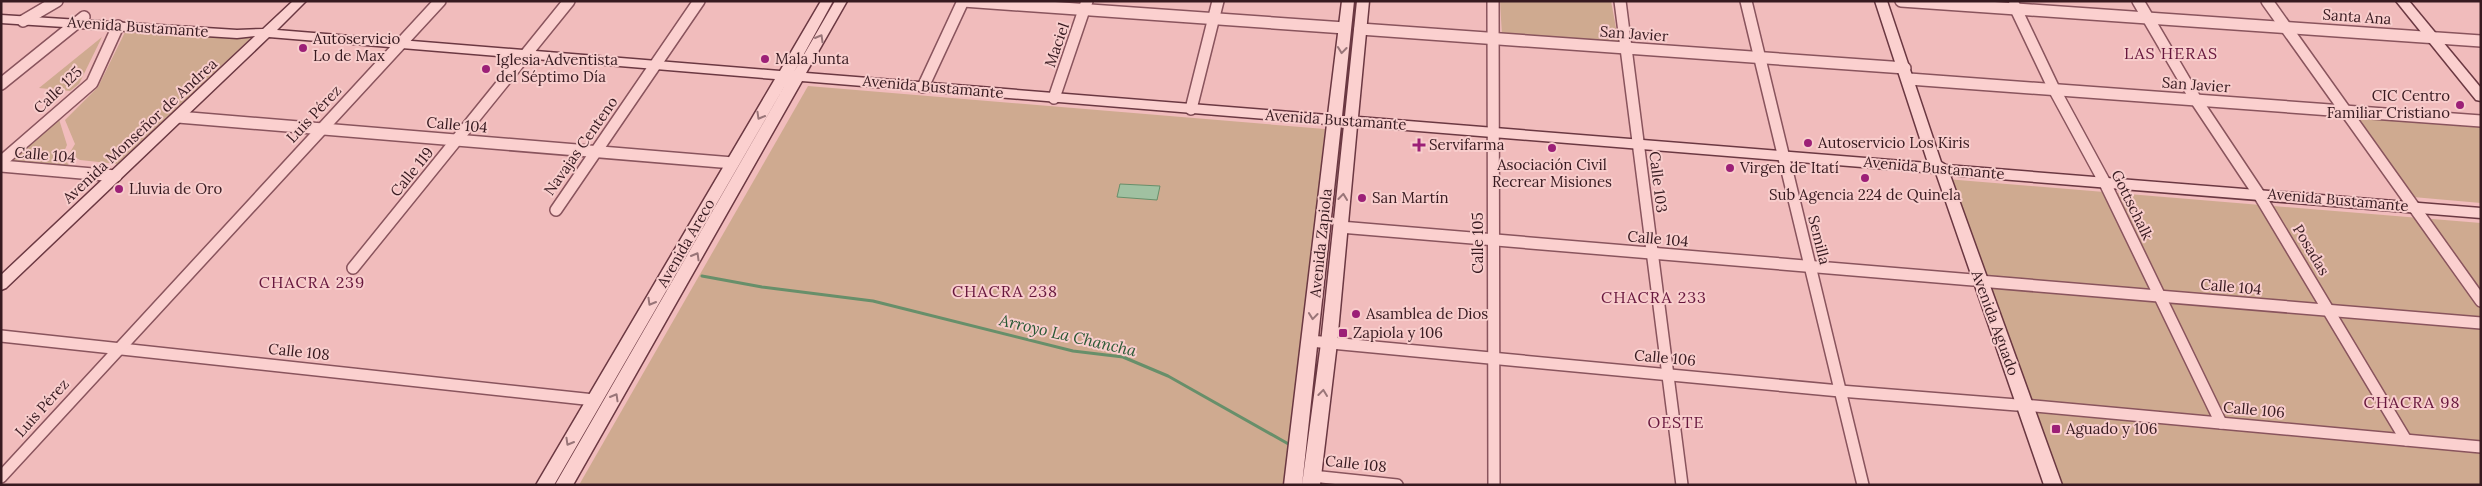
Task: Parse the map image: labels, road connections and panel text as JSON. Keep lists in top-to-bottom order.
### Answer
{
  "streets": {
    "main road": [
      "Avenida Bustamante",
      "Avenida Monseñor de Andrea",
      "Avenida Areco",
      "Avenida Zapiola",
      "Avenida Aguado"
    ],
    "street": [
      "Santa Ana",
      "San Javier",
      "Maciel",
      "Calle 125",
      "Luis Pérez",
      "Calle 104",
      "Navajas Centeno",
      "Calle 119",
      "Calle 103",
      "Gottschalk",
      "Semilla",
      "Calle 105",
      "Posadas",
      "Calle 108",
      "Calle 106"
    ]
  },
  "crossings": [
    ["Santa Ana", "Gottschalk"],
    ["Santa Ana", "Posadas"],
    ["Avenida Bustamante", "Maciel"],
    ["Avenida Bustamante", "Calle 125"],
    ["Avenida Bustamante", "Luis Pérez"],
    ["Avenida Bustamante", "Avenida Monseñor de Andrea"],
    ["Avenida Bustamante", "Navajas Centeno"],
    ["Avenida Bustamante", "Calle 119"],
    ["Avenida Bustamante", "Calle 103"],
    ["Avenida Bustamante", "Gottschalk"],
    ["Avenida Bustamante", "Semilla"],
    ["Avenida Bustamante", "Avenida Areco"],
    ["Avenida Bustamante", "Avenida Zapiola"],
    ["Avenida Bustamante", "Calle 105"],
    ["Avenida Bustamante", "Posadas"],
    ["Avenida Bustamante", "Avenida Aguado"],
    ["San Javier", "Maciel"],
    ["San Javier", "Calle 103"],
    ["San Javier", "Gottschalk"],
    ["San Javier", "Semilla"],
    ["San Javier", "Avenida Zapiola"],
    ["San Javier", "Calle 105"],
    ["San Javier", "Posadas"],
    ["San Javier", "Avenida Aguado"],
    ["Luis Pérez", "Calle 104"],
    ["Luis Pérez", "Calle 108"],
    ["Calle 104", "Avenida Monseñor de Andrea"],
    ["Calle 104", "Navajas Centeno"],
    ["Calle 104", "Calle 119"],
    ["Calle 104", "Calle 103"],
    ["Calle 104", "Gottschalk"],
    ["Calle 104", "Semilla"],
    ["Calle 104", "Avenida Areco"],
    ["Calle 104", "Avenida Zapiola"],
    ["Calle 104", "Calle 105"],
    ["Calle 104", "Posadas"],
    ["Calle 104", "Avenida Aguado"],
    ["Calle 103", "Calle 106"],
    ["Gottschalk", "Calle 106"],
    ["Semilla", "Calle 106"],
    ["Avenida Areco", "Calle 108"],
    ["Avenida Zapiola", "Calle 108"],
    ["Avenida Zapiola", "Calle 106"],
    ["Calle 105", "Calle 106"],
    ["Posadas", "Calle 106"],
    ["Avenida Aguado", "Calle 106"]
  ],
  "districts": [
    "LAS HERAS",
    "CHACRA 239",
    "CHACRA 238",
    "CHACRA 233",
    "CHACRA 98",
    "OESTE"
  ],
  "water": ["Arroyo La Chancha"],
  "places": {
    "other": [
      "Autoservicio Lo de Max",
      "Mala Junta",
      "Iglesia Adventista del Séptimo Día",
      "CIC Centro Familiar Cristiano",
      "Autoservicio Los Kiris",
      "Asociación Civil Recrear Misiones",
      "Virgen de Itatí",
      "Sub Agencia 224 de Quinela",
      "Lluvia de Oro",
      "San Martín",
      "Asamblea de Dios"
    ],
    "health": ["Servifarma"],
    "transit": ["Zapiola y 106", "Aguado y 106"]
  }
}
